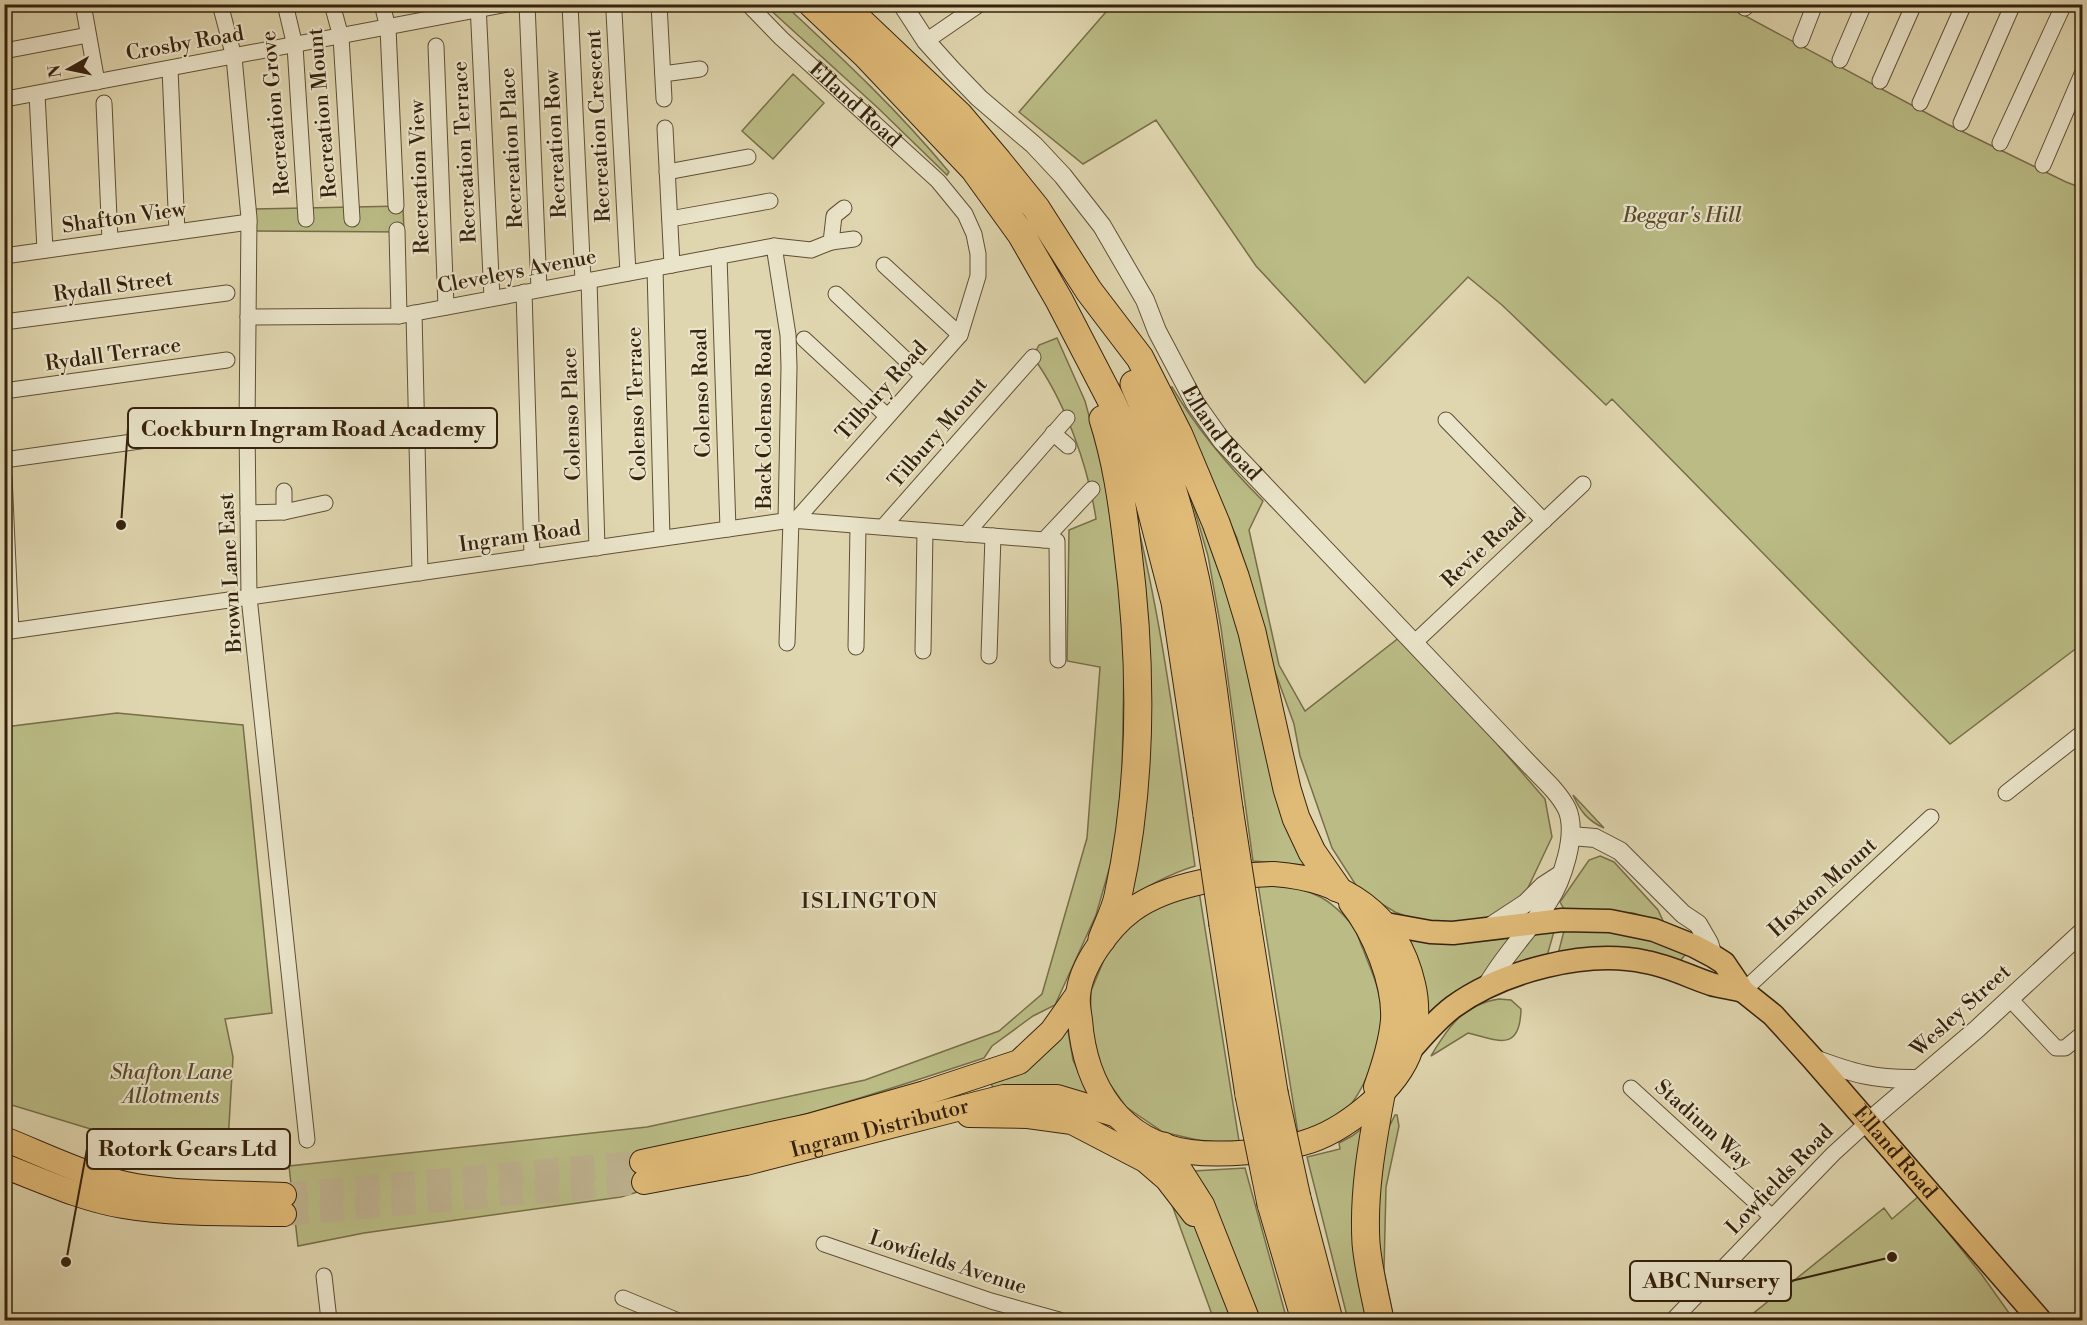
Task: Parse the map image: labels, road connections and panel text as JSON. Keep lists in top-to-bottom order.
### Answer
{
  "streets": {
    "highway": ["Ingram Distributor"],
    "main road": ["Elland Road"],
    "street": [
      "Crosby Road",
      "Recreation Grove",
      "Recreation Mount",
      "Recreation Crescent",
      "Recreation Row",
      "Recreation Place",
      "Recreation Terrace",
      "Recreation View",
      "Shafton View",
      "Cleveleys Avenue",
      "Rydall Street",
      "Rydall Terrace",
      "Tilbury Road",
      "Colenso Road",
      "Colenso Terrace",
      "Colenso Place",
      "Back Colenso Road",
      "Tilbury Mount",
      "Ingram Road",
      "Revie Road",
      "Brown Lane East",
      "Hoxton Mount",
      "Wesley Street",
      "Stadium Way",
      "Lowfields Road",
      "Lowfields Avenue"
    ]
  },
  "crossings": [
    ["Crosby Road", "Recreation Grove"],
    ["Crosby Road", "Recreation Mount"],
    ["Crosby Road", "Recreation Terrace"],
    ["Crosby Road", "Brown Lane East"],
    ["Elland Road", "Tilbury Road"],
    ["Elland Road", "Revie Road"],
    ["Elland Road", "Hoxton Mount"],
    ["Elland Road", "Wesley Street"],
    ["Elland Road", "Lowfields Road"],
    ["Recreation Crescent", "Cleveleys Avenue"],
    ["Recreation Row", "Cleveleys Avenue"],
    ["Recreation Row", "Colenso Place"],
    ["Recreation Place", "Cleveleys Avenue"],
    ["Recreation Place", "Ingram Road"],
    ["Recreation Terrace", "Cleveleys Avenue"],
    ["Recreation View", "Cleveleys Avenue"],
    ["Shafton View", "Brown Lane East"],
    ["Cleveleys Avenue", "Colenso Road"],
    ["Cleveleys Avenue", "Colenso Terrace"],
    ["Cleveleys Avenue", "Colenso Place"],
    ["Cleveleys Avenue", "Back Colenso Road"],
    ["Cleveleys Avenue", "Brown Lane East"],
    ["Tilbury Road", "Back Colenso Road"],
    ["Tilbury Road", "Ingram Road"],
    ["Colenso Road", "Ingram Road"],
    ["Colenso Terrace", "Ingram Road"],
    ["Colenso Place", "Ingram Road"],
    ["Back Colenso Road", "Ingram Road"],
    ["Tilbury Mount", "Ingram Road"],
    ["Ingram Road", "Brown Lane East"],
    ["Wesley Street", "Lowfields Road"],
    ["Stadium Way", "Lowfields Road"]
  ],
  "districts": ["ISLINGTON"],
  "parks": ["Beggar's Hill", "Shafton Lane Allotments"],
  "places": ["Cockburn Ingram Road Academy", "ABC Nursery", "Rotork Gears Ltd"],
  "north": "left"
}
